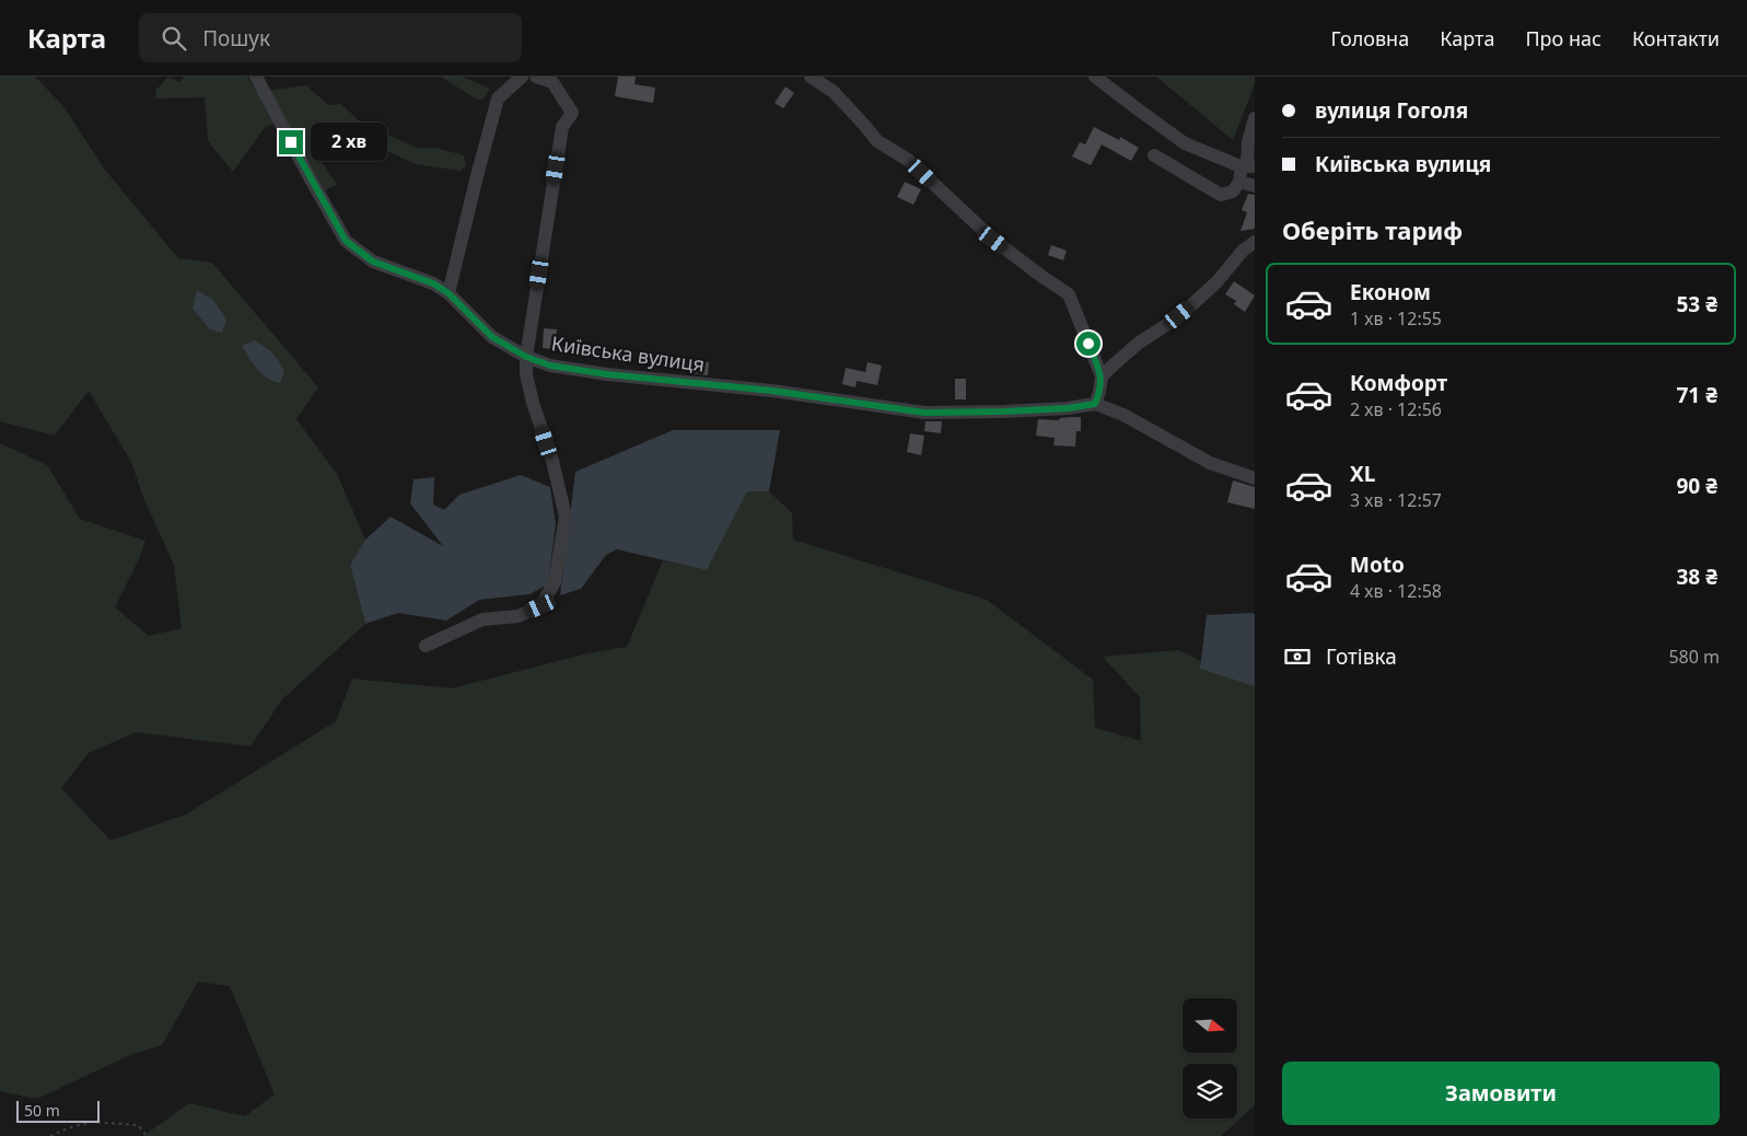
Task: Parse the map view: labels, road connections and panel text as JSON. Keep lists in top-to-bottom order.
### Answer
{
  "streets": {
    "street": ["Київська вулиця"]
  },
  "scale_bar": "50 m",
  "north": "right",
  "page": {
    "header": "Карта",
    "search": "Пошук",
    "nav": [
      "Головна",
      "Карта",
      "Про нас",
      "Контакти"
    ],
    "banner": ["вулиця Гоголя", "Київська вулиця"],
    "bubble": "2 хв",
    "heading": "Оберіть тариф",
    "list": [
      {
        "name": "Економ",
        "note": "1 хв · 12:55",
        "value": "53 ₴"
      },
      {
        "name": "Комфорт",
        "note": "2 хв · 12:56",
        "value": "71 ₴"
      },
      {
        "name": "XL",
        "note": "3 хв · 12:57",
        "value": "90 ₴"
      },
      {
        "name": "Moto",
        "note": "4 хв · 12:58",
        "value": "38 ₴"
      }
    ],
    "pay": ["Готівка", "580 m"],
    "buttons": "Замовити",
    "scale": "50 m"
  }
}
